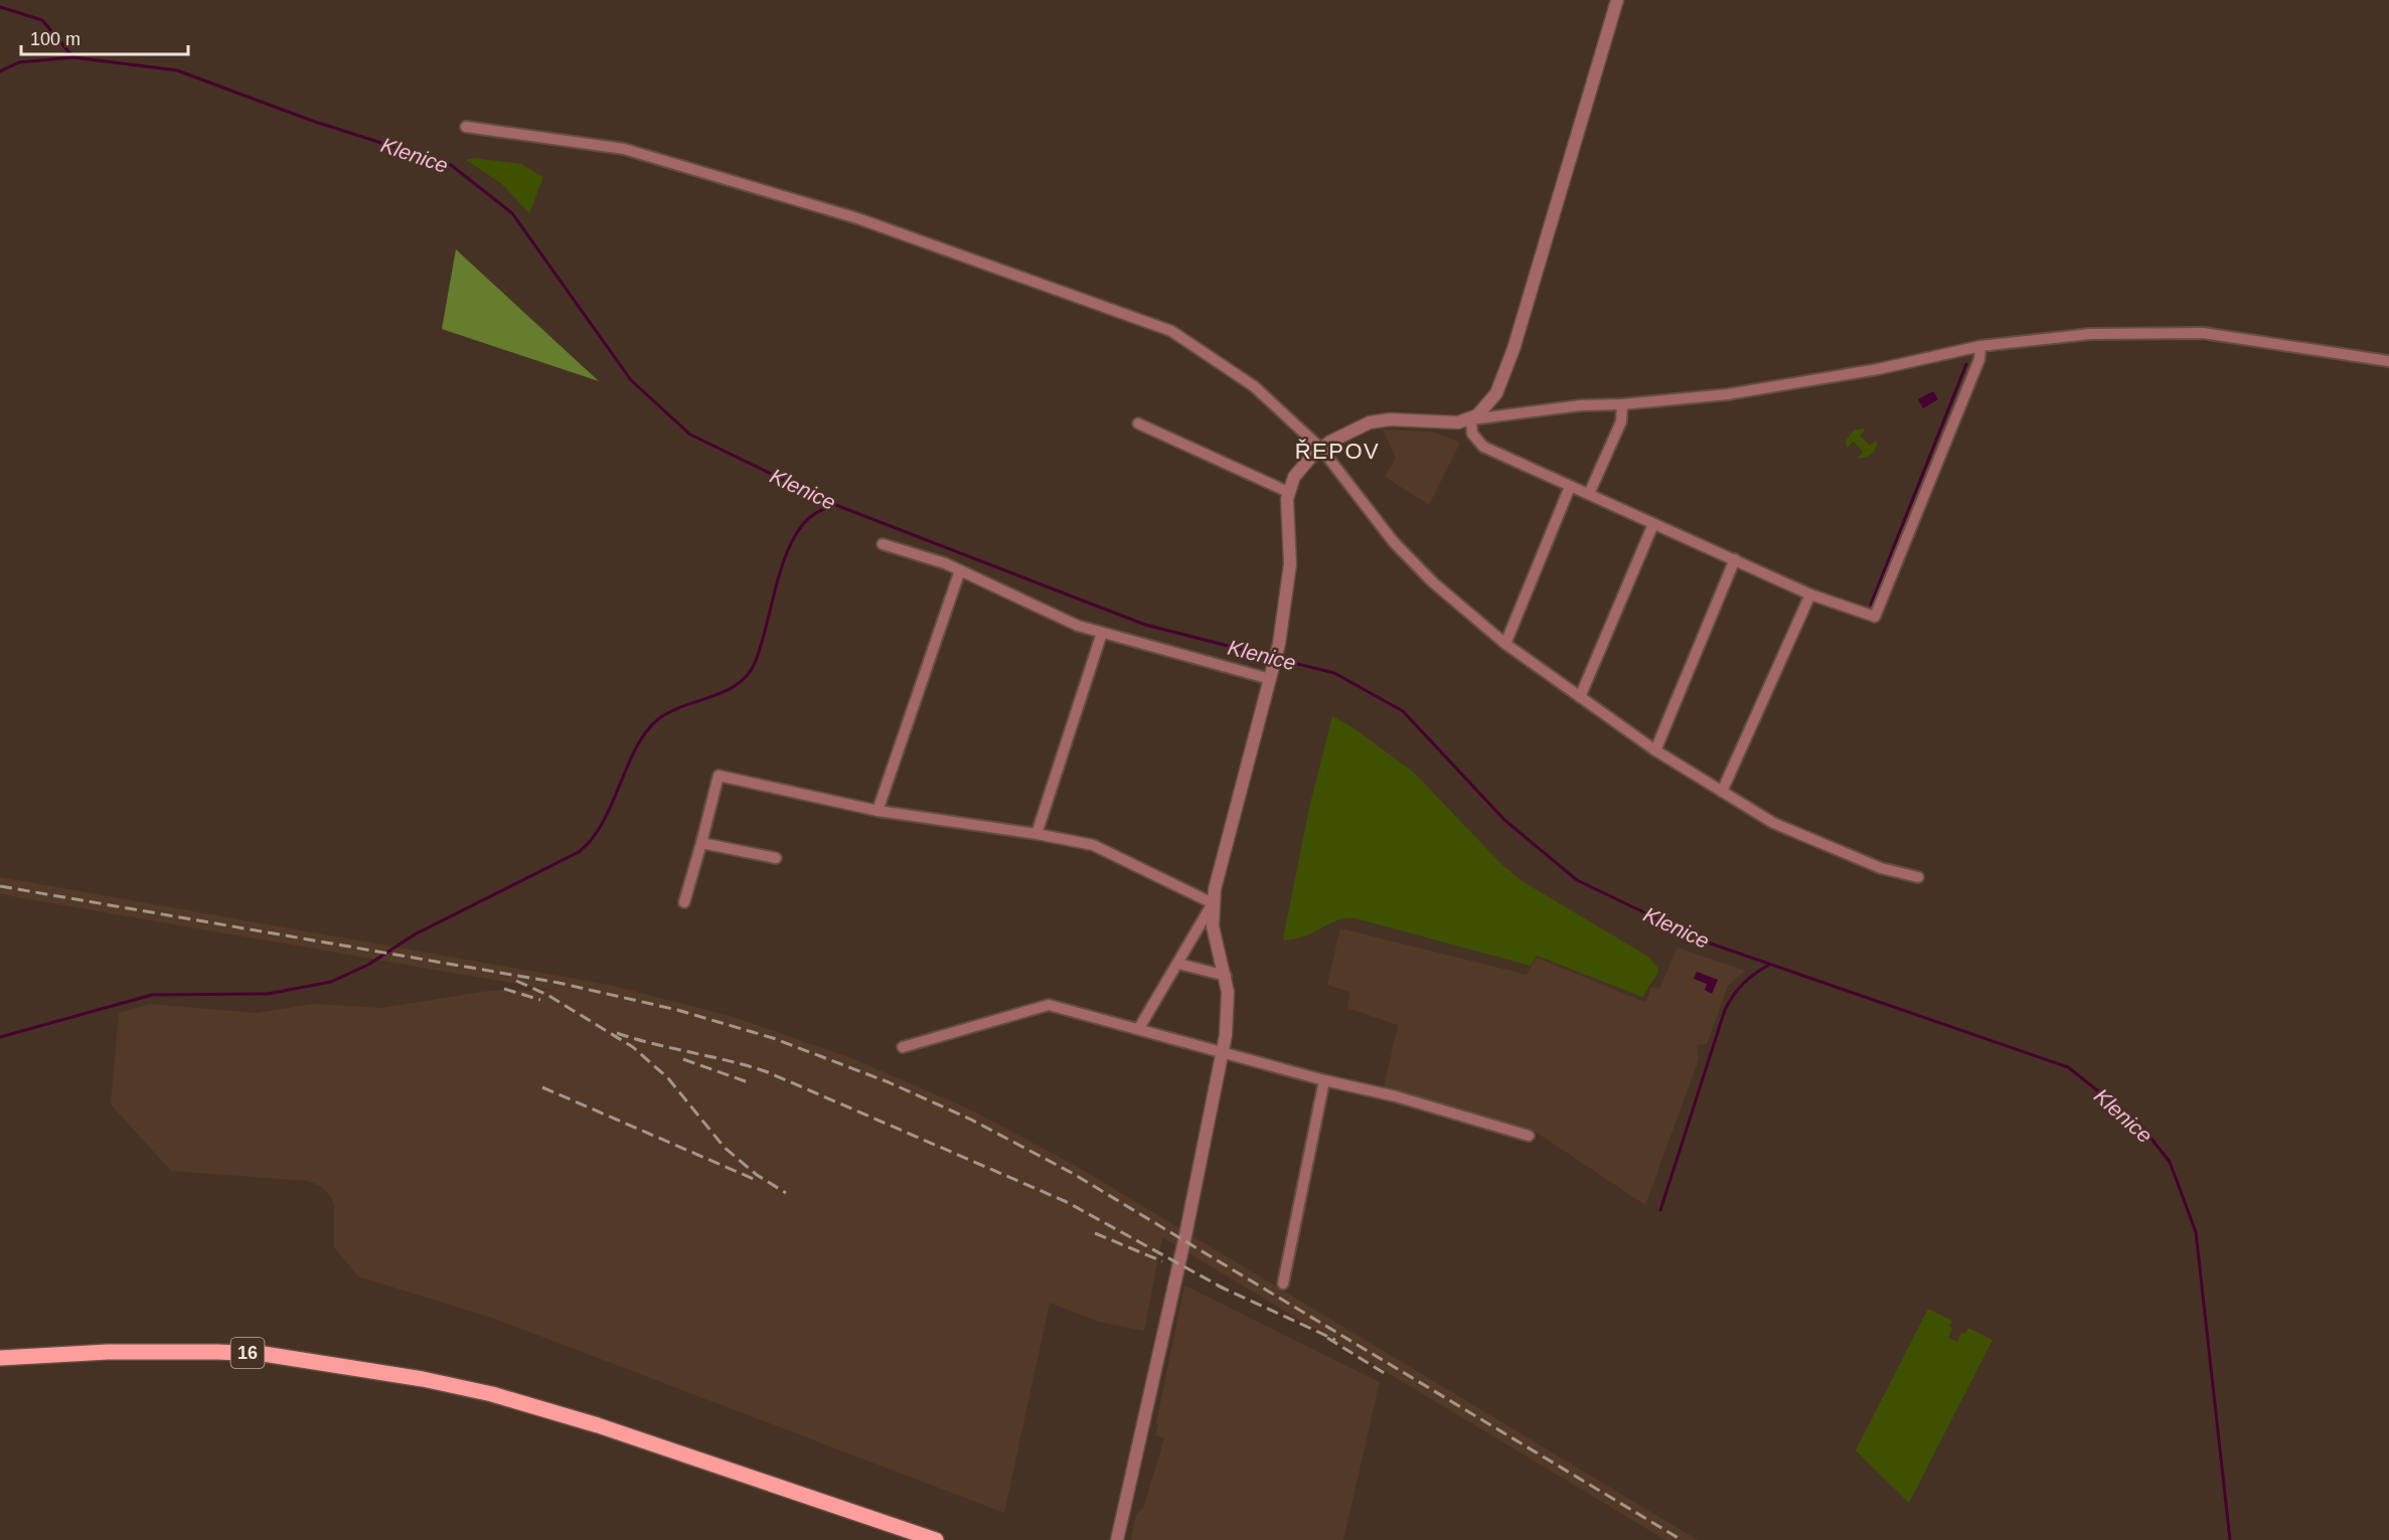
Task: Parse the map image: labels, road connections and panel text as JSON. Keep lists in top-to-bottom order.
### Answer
{
  "streets": {
    "main road": ["16"]
  },
  "districts": ["ŘEPOV"],
  "water": ["Klenice"],
  "scale_bar": "100 m"
}
